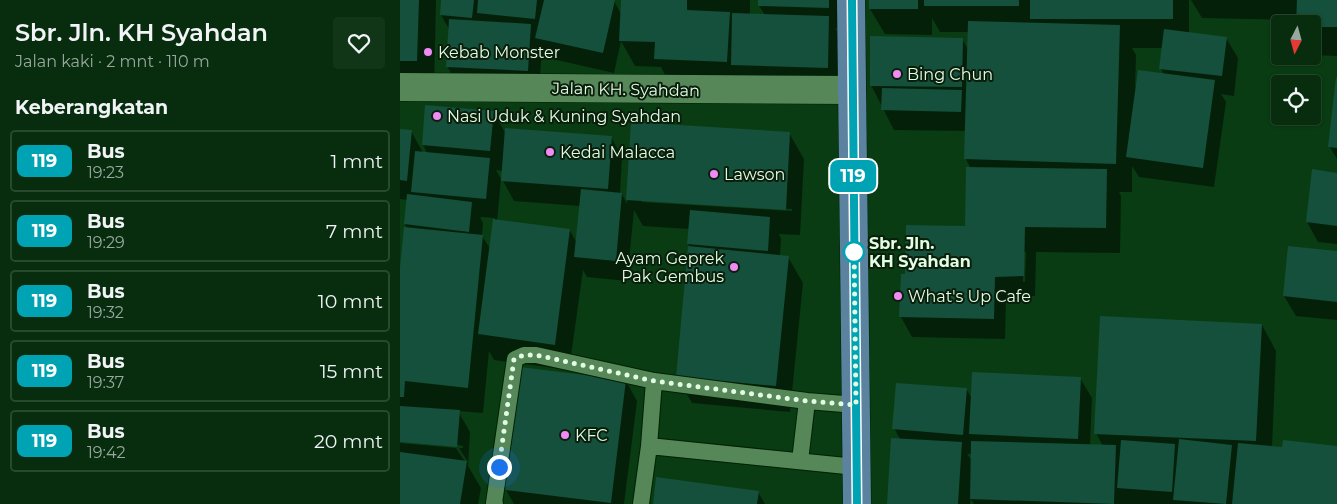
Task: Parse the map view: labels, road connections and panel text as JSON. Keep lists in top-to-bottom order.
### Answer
{
  "streets": {
    "street": ["Jalan KH. Syahdan"]
  },
  "places": [
    "Kebab Monster",
    "Bing Chun",
    "Nasi Uduk & Kuning Syahdan",
    "Kedai Malacca",
    "Lawson",
    "Sbr. Jln. KH Syahdan",
    "Ayam Geprek Pak Gembus",
    "What's Up Cafe",
    "KFC"
  ],
  "lines": ["bus line 119"],
  "north": "bottom",
  "page": {
    "heading": [
      ["Sbr. Jln. KH Syahdan", "Jalan kaki · 2 mnt · 110 m"],
      "Keberangkatan"
    ],
    "on_map": "119",
    "list": [
      {
        "mark": "119",
        "name": "Bus",
        "note": "19:23",
        "value": "1 mnt"
      },
      {
        "mark": "119",
        "name": "Bus",
        "note": "19:29",
        "value": "7 mnt"
      },
      {
        "mark": "119",
        "name": "Bus",
        "note": "19:32",
        "value": "10 mnt"
      },
      {
        "mark": "119",
        "name": "Bus",
        "note": "19:37",
        "value": "15 mnt"
      },
      {
        "mark": "119",
        "name": "Bus",
        "note": "19:42",
        "value": "20 mnt"
      }
    ]
  }
}
